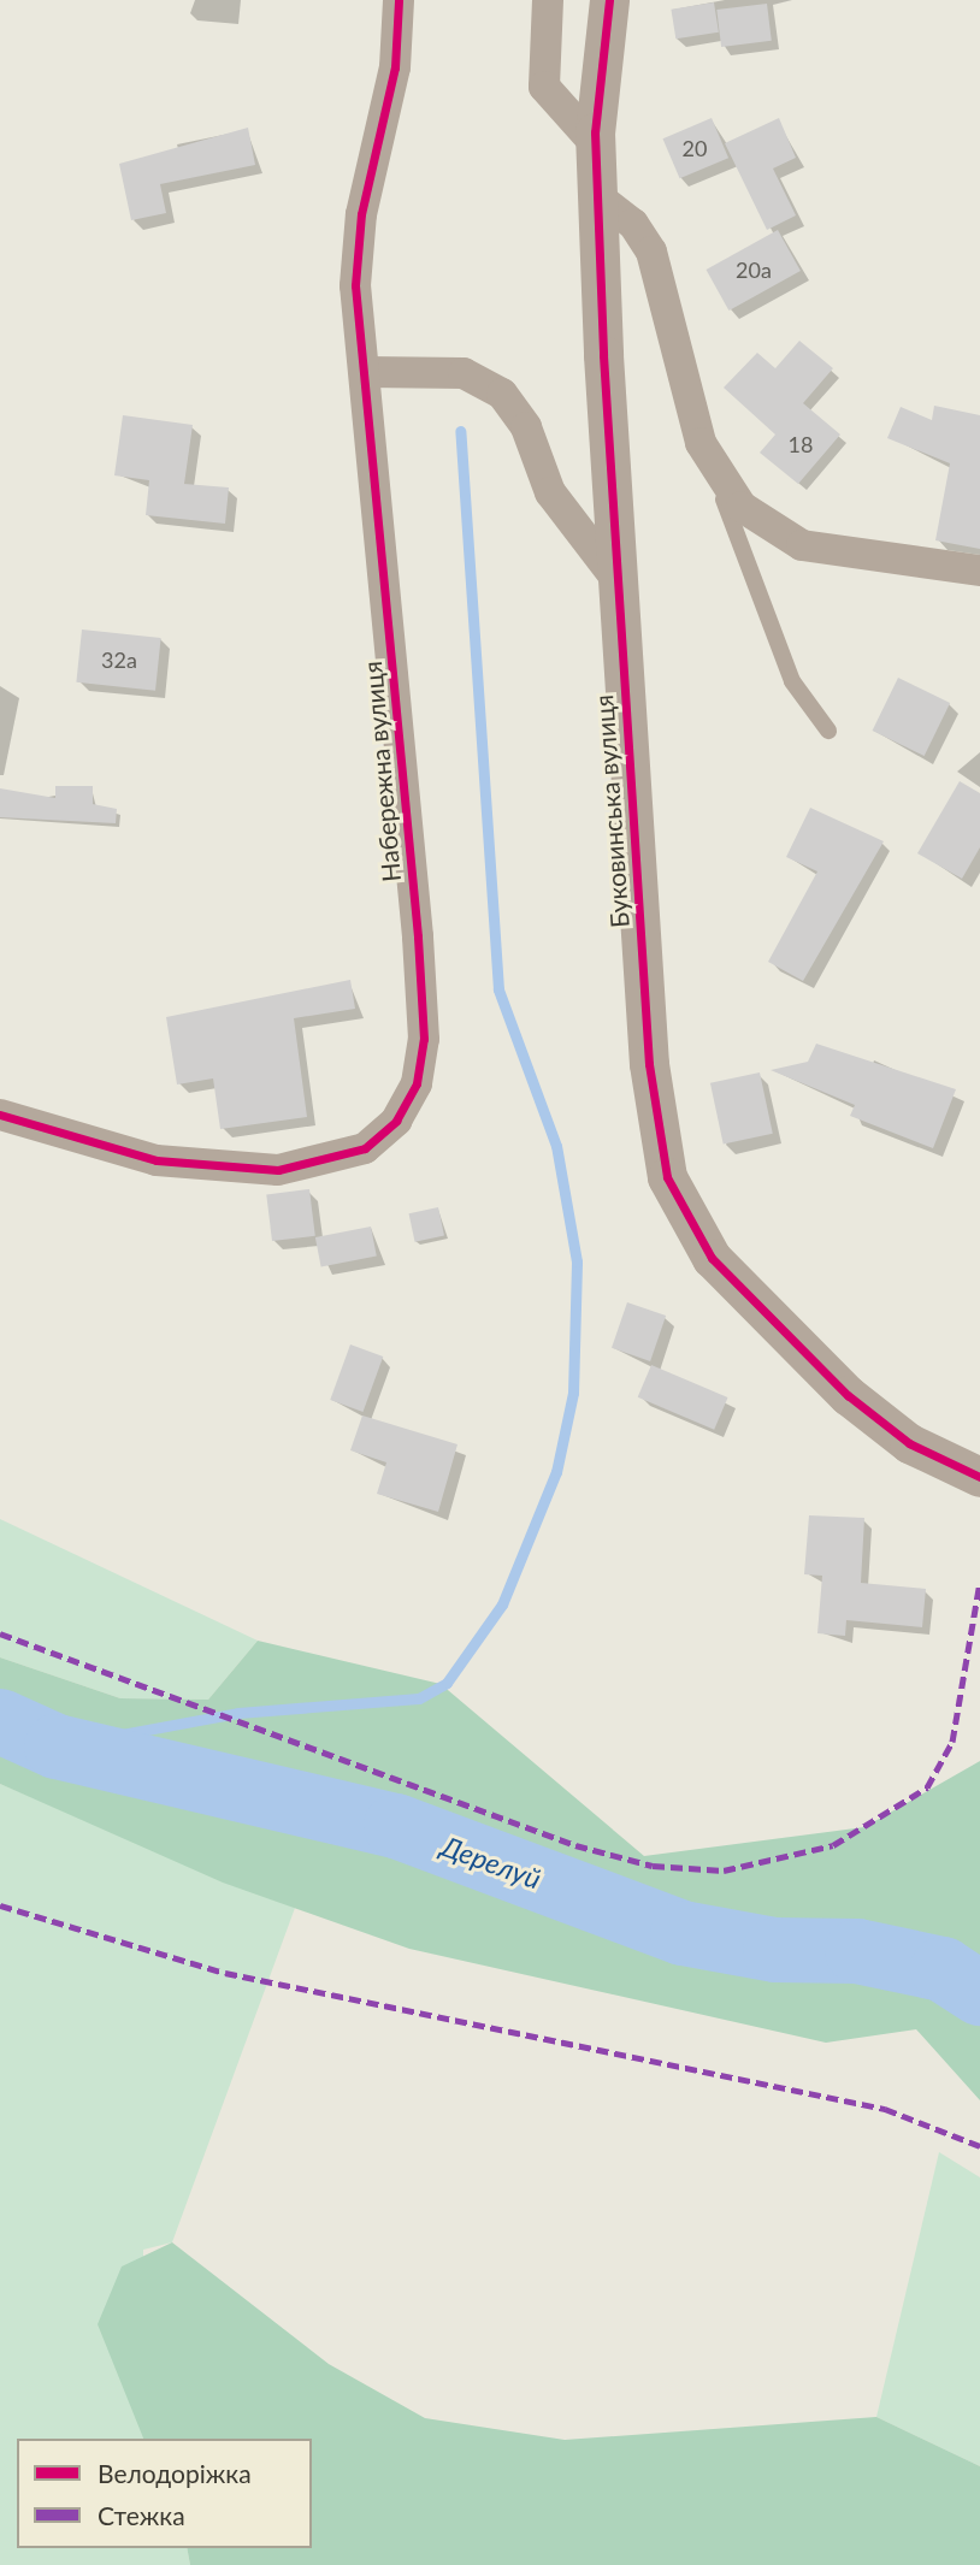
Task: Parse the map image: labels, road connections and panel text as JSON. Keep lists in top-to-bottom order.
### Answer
{
  "streets": {
    "street": ["Набережна вулиця", "Буковинська вулиця"]
  },
  "water": ["Дерелуй"],
  "house_numbers": [
    "20",
    "20а",
    "18",
    "32а"
  ],
  "legend": ["Велодоріжка", "Стежка"]
}
